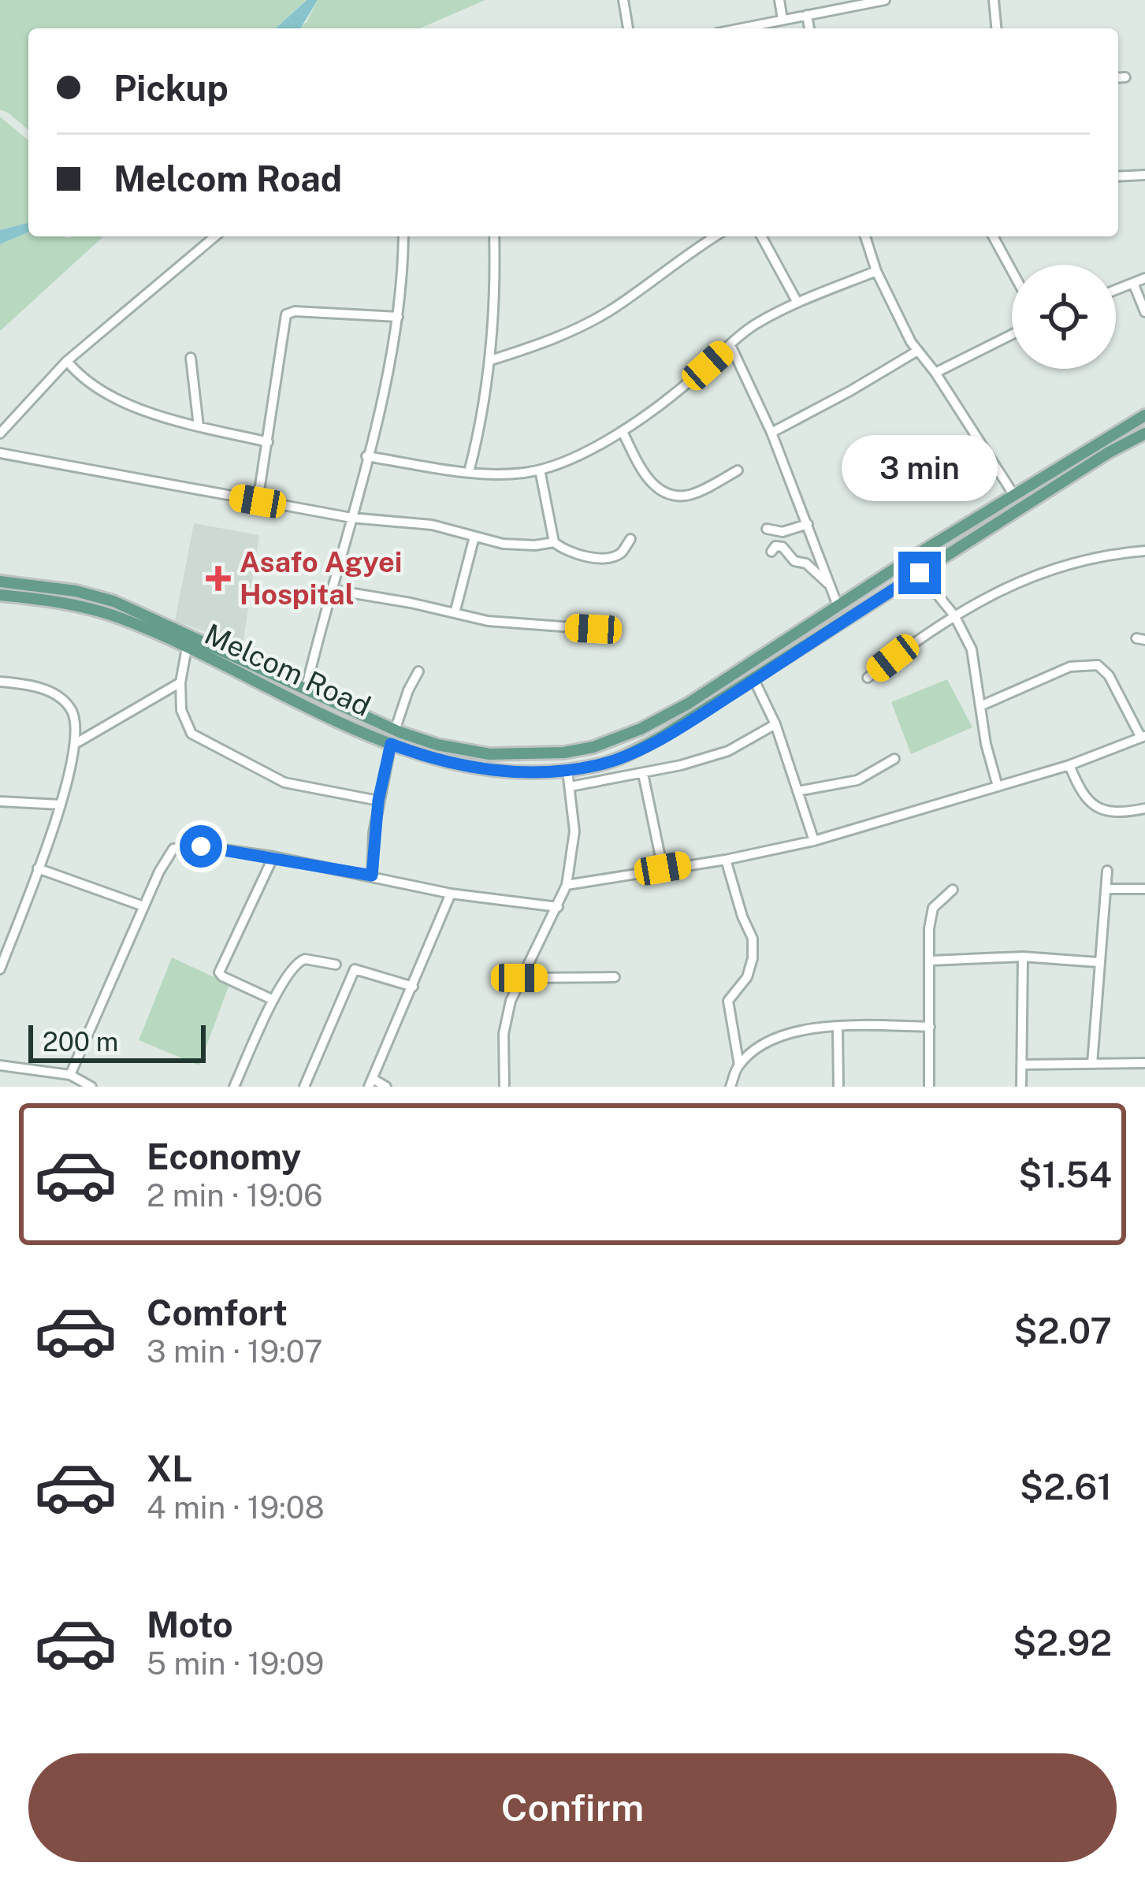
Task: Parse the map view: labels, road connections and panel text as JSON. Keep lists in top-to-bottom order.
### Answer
{
  "streets": {
    "main road": ["Melcom Road"]
  },
  "places": {
    "health": ["Asafo Agyei Hospital"]
  },
  "scale_bar": "200 m",
  "page": {
    "banner": ["Pickup", "Melcom Road"],
    "bubble": "3 min",
    "scale": "200 m",
    "list": [
      {
        "name": "Economy",
        "note": "2 min · 19:06",
        "value": "$1.54"
      },
      {
        "name": "Comfort",
        "note": "3 min · 19:07",
        "value": "$2.07"
      },
      {
        "name": "XL",
        "note": "4 min · 19:08",
        "value": "$2.61"
      },
      {
        "name": "Moto",
        "note": "5 min · 19:09",
        "value": "$2.92"
      }
    ],
    "buttons": "Confirm"
  }
}
